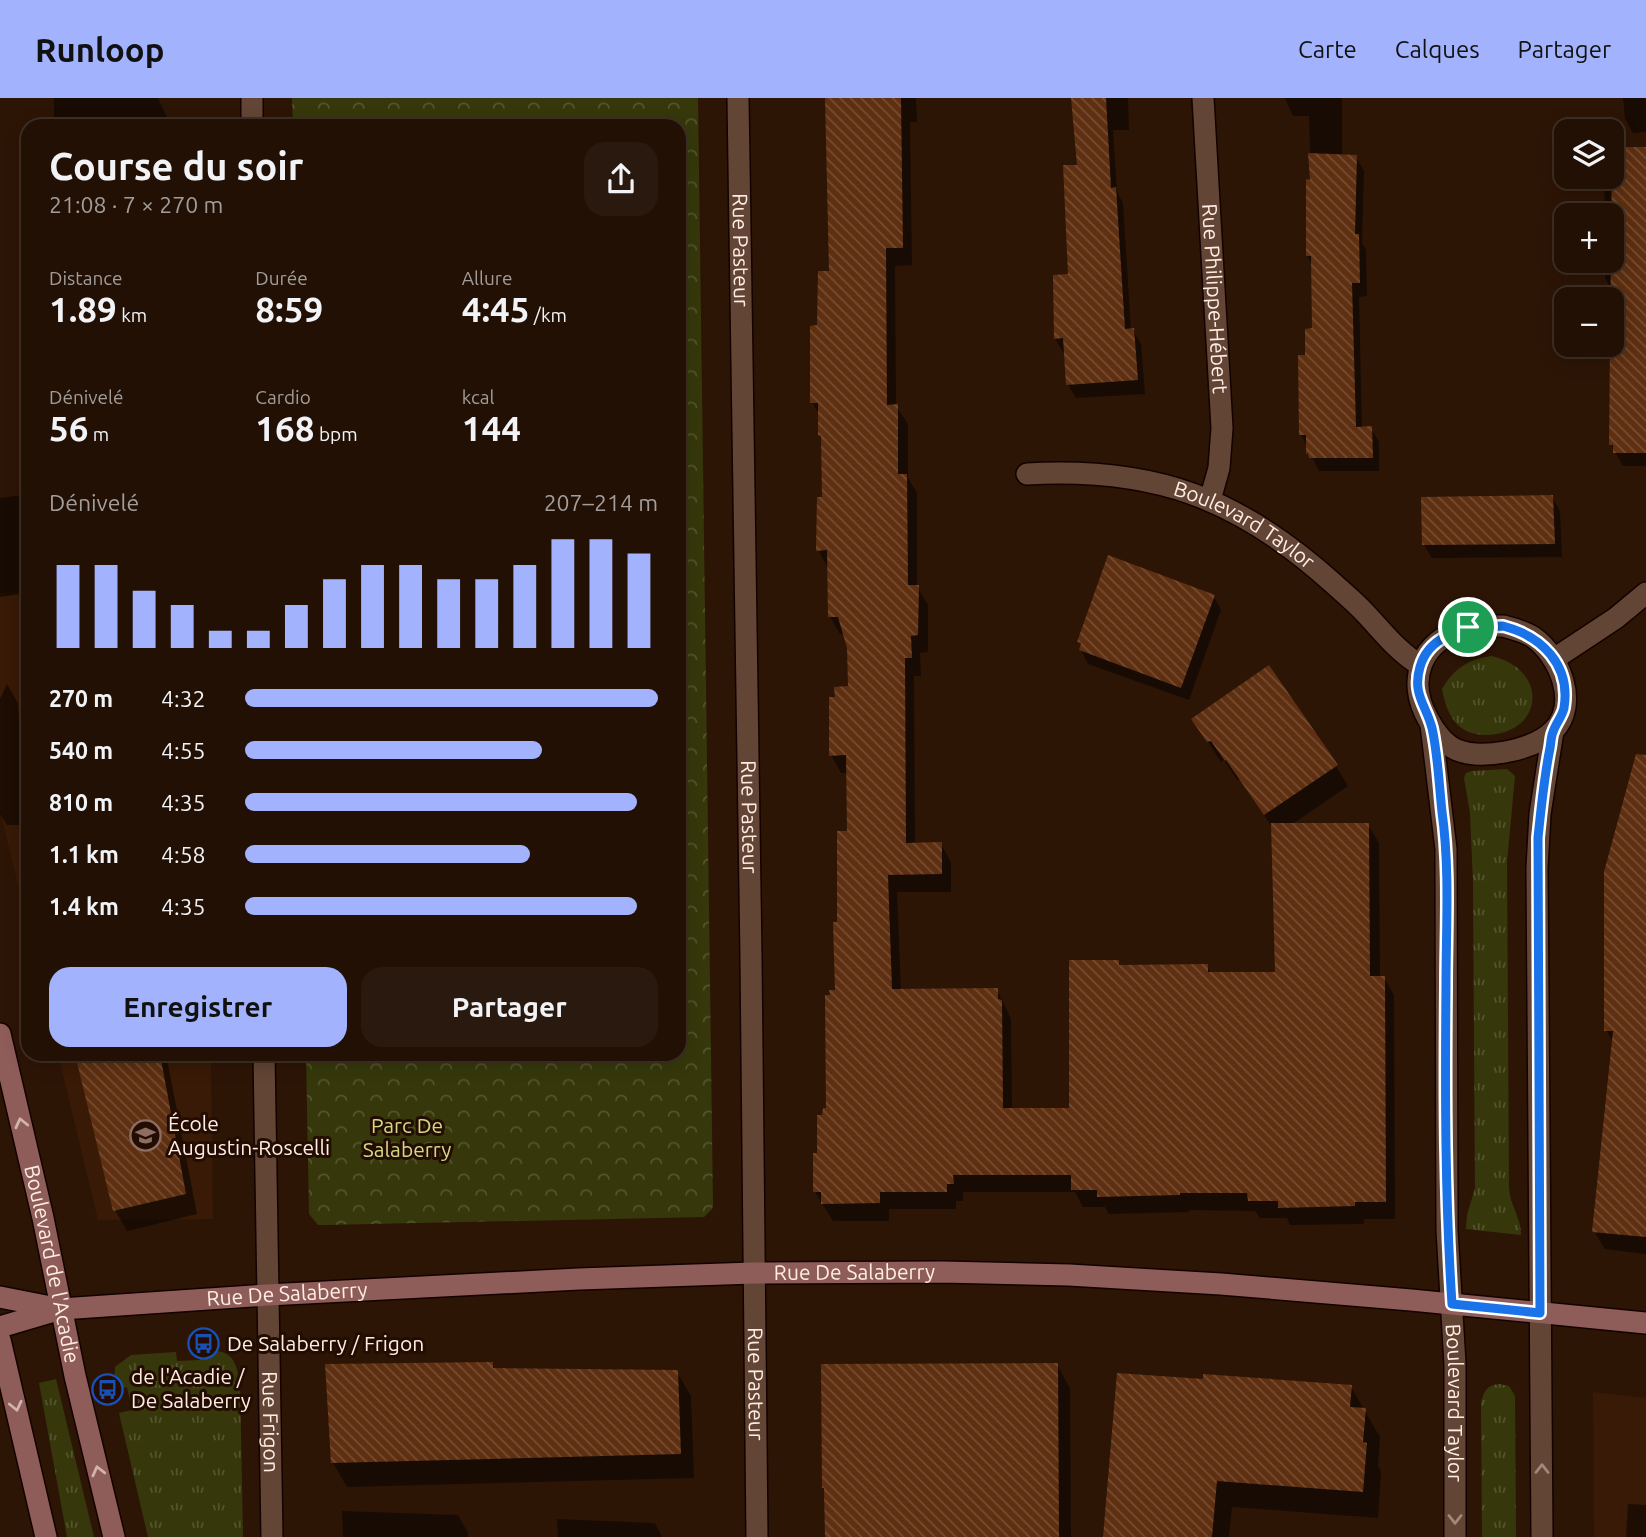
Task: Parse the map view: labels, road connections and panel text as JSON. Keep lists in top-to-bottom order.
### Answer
{
  "streets": {
    "main road": ["Boulevard de l'Acadie", "Rue De Salaberry"],
    "street": [
      "Rue Pasteur",
      "Rue Philippe-Hébert",
      "Boulevard Taylor",
      "Rue Frigon"
    ]
  },
  "crossings": [
    ["Rue Pasteur", "Rue De Salaberry"],
    ["Rue Philippe-Hébert", "Boulevard Taylor"],
    ["Boulevard Taylor", "Rue De Salaberry"],
    ["Boulevard de l'Acadie", "Rue De Salaberry"],
    ["Rue De Salaberry", "Rue Frigon"]
  ],
  "parks": ["Parc De Salaberry"],
  "places": {
    "school or university": ["École Augustin-Roscelli"],
    "bus stop": ["De Salaberry / Frigon", "de l'Acadie / De Salaberry"]
  },
  "page": {
    "header": "Runloop",
    "nav": ["Carte", "Calques", "Partager"],
    "map_buttons": ["+", "−"],
    "heading": ["Course du soir", "21:08 · 7 × 270 m"],
    "stats": [
      ["Distance", "1.89 km"],
      ["Durée", "8:59"],
      ["Allure", "4:45 /km"],
      ["Dénivelé", "56 m"],
      ["Cardio", "168 bpm"],
      ["kcal", "144"]
    ],
    "chart": ["Dénivelé", "207–214 m"],
    "list": [
      {
        "name": "270 m",
        "note": "4:32"
      },
      {
        "name": "540 m",
        "note": "4:55"
      },
      {
        "name": "810 m",
        "note": "4:35"
      },
      {
        "name": "1.1 km",
        "note": "4:58"
      },
      {
        "name": "1.4 km",
        "note": "4:35"
      }
    ],
    "buttons": ["Enregistrer", "Partager"]
  }
}
